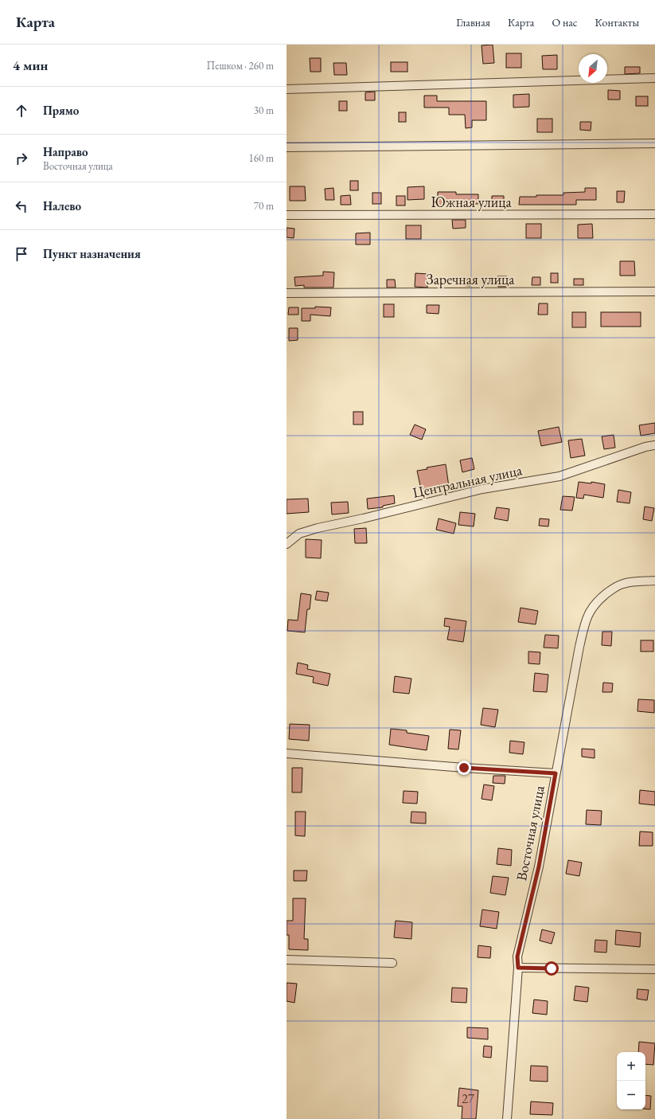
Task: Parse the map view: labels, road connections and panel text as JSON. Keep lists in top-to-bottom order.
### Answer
{
  "streets": {
    "street": [
      "Южная улица",
      "Заречная улица",
      "Центральная улица",
      "Восточная улица"
    ]
  },
  "house_numbers": ["27"],
  "north": "bottom left",
  "page": {
    "header": "Карта",
    "nav": [
      "Главная",
      "Карта",
      "О нас",
      "Контакты"
    ],
    "heading": ["4 мин", "Пешком · 260 m"],
    "list": [
      ["Прямо", "30 m"],
      ["Направо", "Восточная улица", "160 m"],
      ["Налево", "70 m"],
      "Пункт назначения"
    ],
    "map_buttons": ["+", "−"]
  }
}
